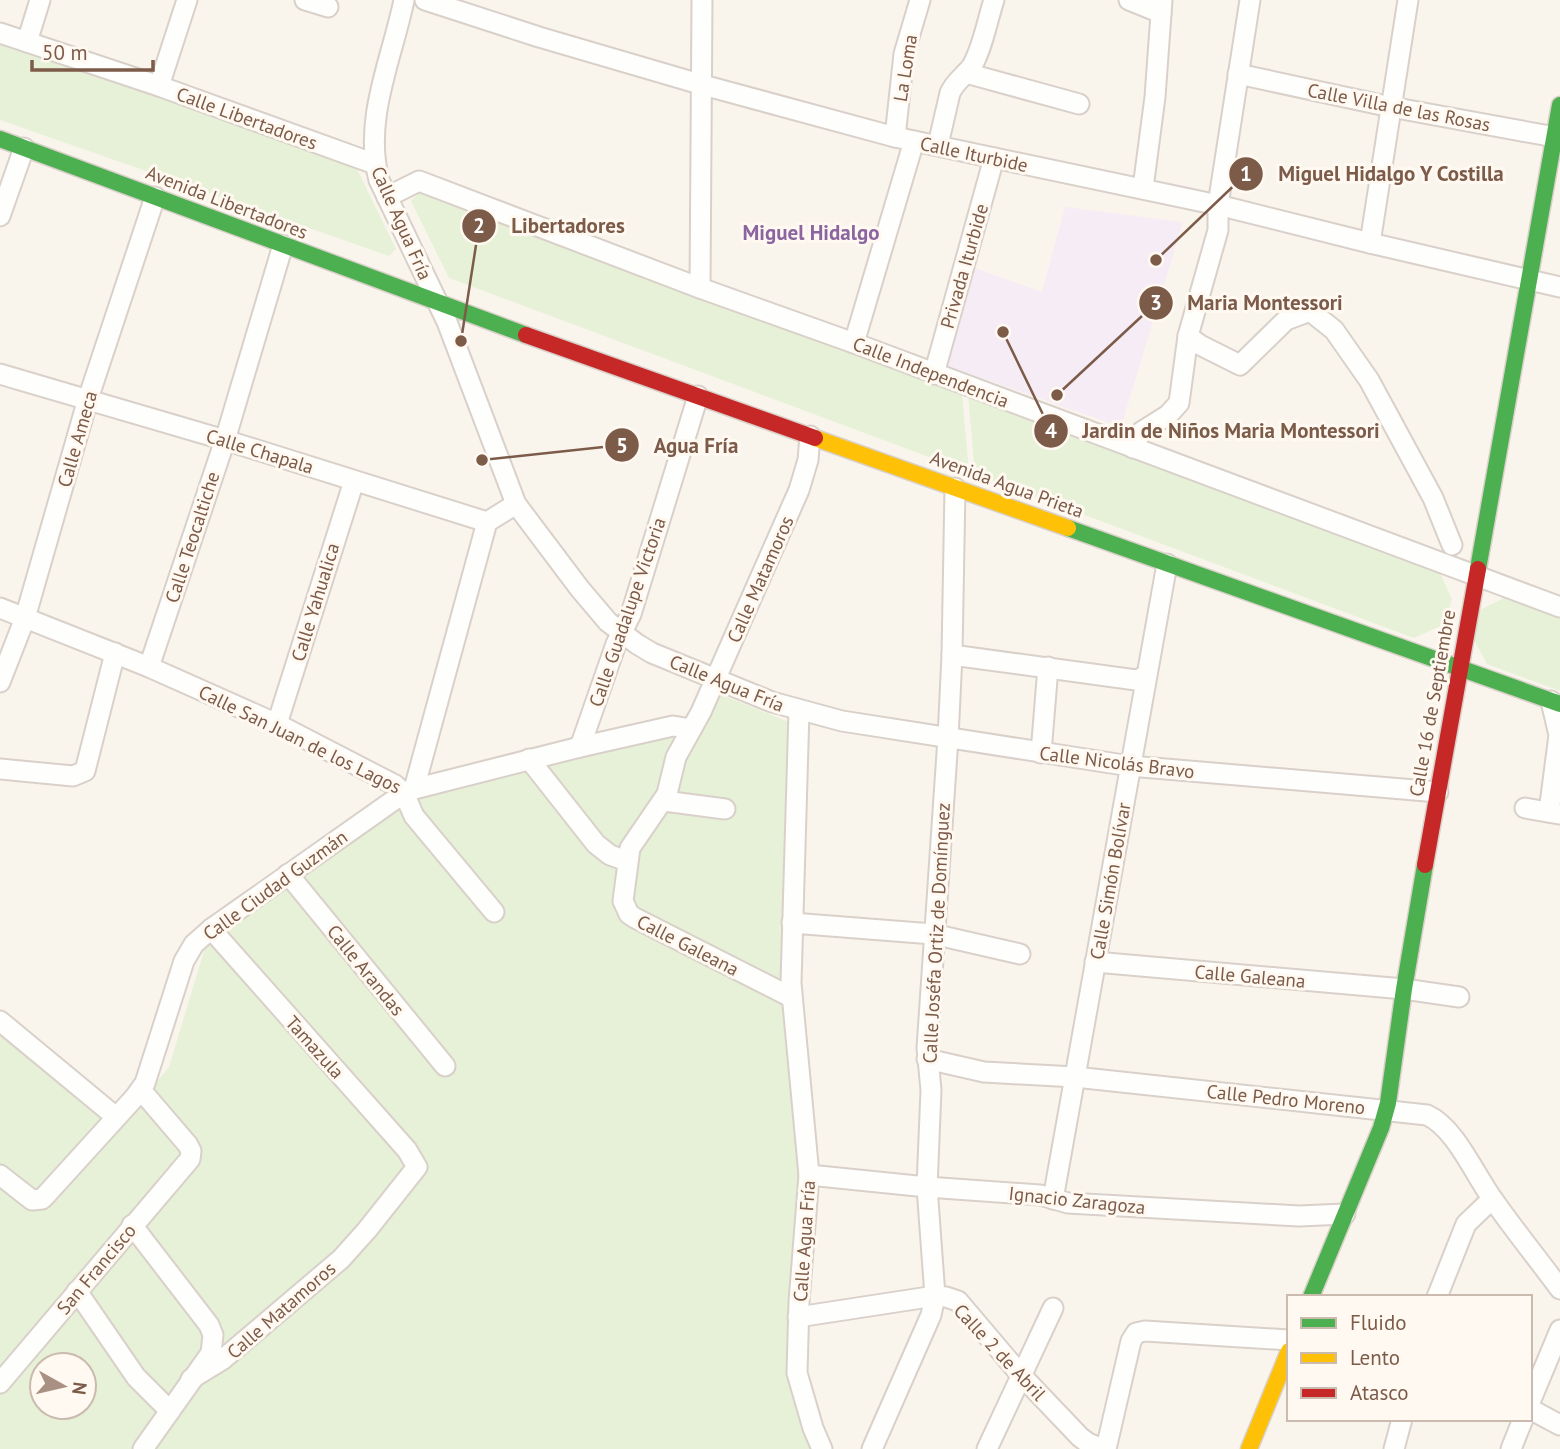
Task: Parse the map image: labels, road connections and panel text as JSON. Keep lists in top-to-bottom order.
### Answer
{
  "streets": {
    "street": [
      "La Loma",
      "Calle Villa de las Rosas",
      "Calle Libertadores",
      "Calle Iturbide",
      "Avenida Libertadores",
      "Calle Agua Fría",
      "Privada Iturbide",
      "Calle Independencia",
      "Calle Ameca",
      "Calle Chapala",
      "Avenida Agua Prieta",
      "Calle Teocaltiche",
      "Calle Matamoros",
      "Calle Yahualica",
      "Calle Guadalupe Victoria",
      "Calle 16 de Septiembre",
      "Calle San Juan de los Lagos",
      "Calle Nicolás Bravo",
      "Calle Simón Bolívar",
      "Calle Ciudad Guzmán",
      "Calle Joséfa Ortiz de Domínguez",
      "Calle Galeana",
      "Calle Arandas",
      "Tamazula",
      "Calle Pedro Moreno",
      "Ignacio Zaragoza",
      "San Francisco",
      "Calle 2 de Abril"
    ]
  },
  "crossings": [
    ["La Loma", "Calle Iturbide"],
    ["La Loma", "Calle Independencia"],
    ["Calle Villa de las Rosas", "Calle 16 de Septiembre"],
    ["Calle Libertadores", "Calle Agua Fría"],
    ["Calle Iturbide", "Privada Iturbide"],
    ["Calle Iturbide", "Calle 16 de Septiembre"],
    ["Avenida Libertadores", "Calle Agua Fría"],
    ["Avenida Libertadores", "Calle Ameca"],
    ["Avenida Libertadores", "Avenida Agua Prieta"],
    ["Avenida Libertadores", "Calle Teocaltiche"],
    ["Calle Agua Fría", "Calle Independencia"],
    ["Calle Agua Fría", "Avenida Agua Prieta"],
    ["Calle Agua Fría", "Calle Matamoros"],
    ["Calle Agua Fría", "Calle Guadalupe Victoria"],
    ["Calle Agua Fría", "Calle Nicolás Bravo"],
    ["Calle Agua Fría", "Calle Galeana"],
    ["Calle Agua Fría", "Ignacio Zaragoza"],
    ["Calle Agua Fría", "Calle 2 de Abril"],
    ["Privada Iturbide", "Calle Independencia"],
    ["Calle Independencia", "Calle 16 de Septiembre"],
    ["Calle Ameca", "Calle Chapala"],
    ["Calle Ameca", "Calle San Juan de los Lagos"],
    ["Calle Chapala", "Calle Teocaltiche"],
    ["Calle Chapala", "Calle Yahualica"],
    ["Avenida Agua Prieta", "Calle Matamoros"],
    ["Avenida Agua Prieta", "Calle Guadalupe Victoria"],
    ["Avenida Agua Prieta", "Calle 16 de Septiembre"],
    ["Avenida Agua Prieta", "Calle Simón Bolívar"],
    ["Avenida Agua Prieta", "Calle Joséfa Ortiz de Domínguez"],
    ["Calle Teocaltiche", "Calle San Juan de los Lagos"],
    ["Calle Matamoros", "Calle San Juan de los Lagos"],
    ["Calle Matamoros", "Calle Galeana"],
    ["Calle Matamoros", "Tamazula"],
    ["Calle Yahualica", "Calle San Juan de los Lagos"],
    ["Calle Guadalupe Victoria", "Calle San Juan de los Lagos"],
    ["Calle 16 de Septiembre", "Calle Nicolás Bravo"],
    ["Calle 16 de Septiembre", "Calle Galeana"],
    ["Calle 16 de Septiembre", "Calle Pedro Moreno"],
    ["Calle 16 de Septiembre", "Ignacio Zaragoza"],
    ["Calle San Juan de los Lagos", "Calle Ciudad Guzmán"],
    ["Calle Nicolás Bravo", "Calle Simón Bolívar"],
    ["Calle Nicolás Bravo", "Calle Joséfa Ortiz de Domínguez"],
    ["Calle Simón Bolívar", "Calle Galeana"],
    ["Calle Simón Bolívar", "Calle Pedro Moreno"],
    ["Calle Simón Bolívar", "Ignacio Zaragoza"],
    ["Calle Ciudad Guzmán", "Calle Arandas"],
    ["Calle Ciudad Guzmán", "Tamazula"],
    ["Calle Ciudad Guzmán", "San Francisco"],
    ["Calle Joséfa Ortiz de Domínguez", "Calle Pedro Moreno"],
    ["Calle Joséfa Ortiz de Domínguez", "Ignacio Zaragoza"],
    ["Calle Joséfa Ortiz de Domínguez", "Calle 2 de Abril"]
  ],
  "districts": ["Miguel Hidalgo"],
  "places": [
    "Miguel Hidalgo Y Costilla",
    "Jardin de Niños Maria Montessori",
    "Libertadores",
    "Maria Montessori",
    "Agua Fría"
  ],
  "legend": ["Fluido", "Lento", "Atasco"],
  "scale_bar": "50 m",
  "north": "right"
}
